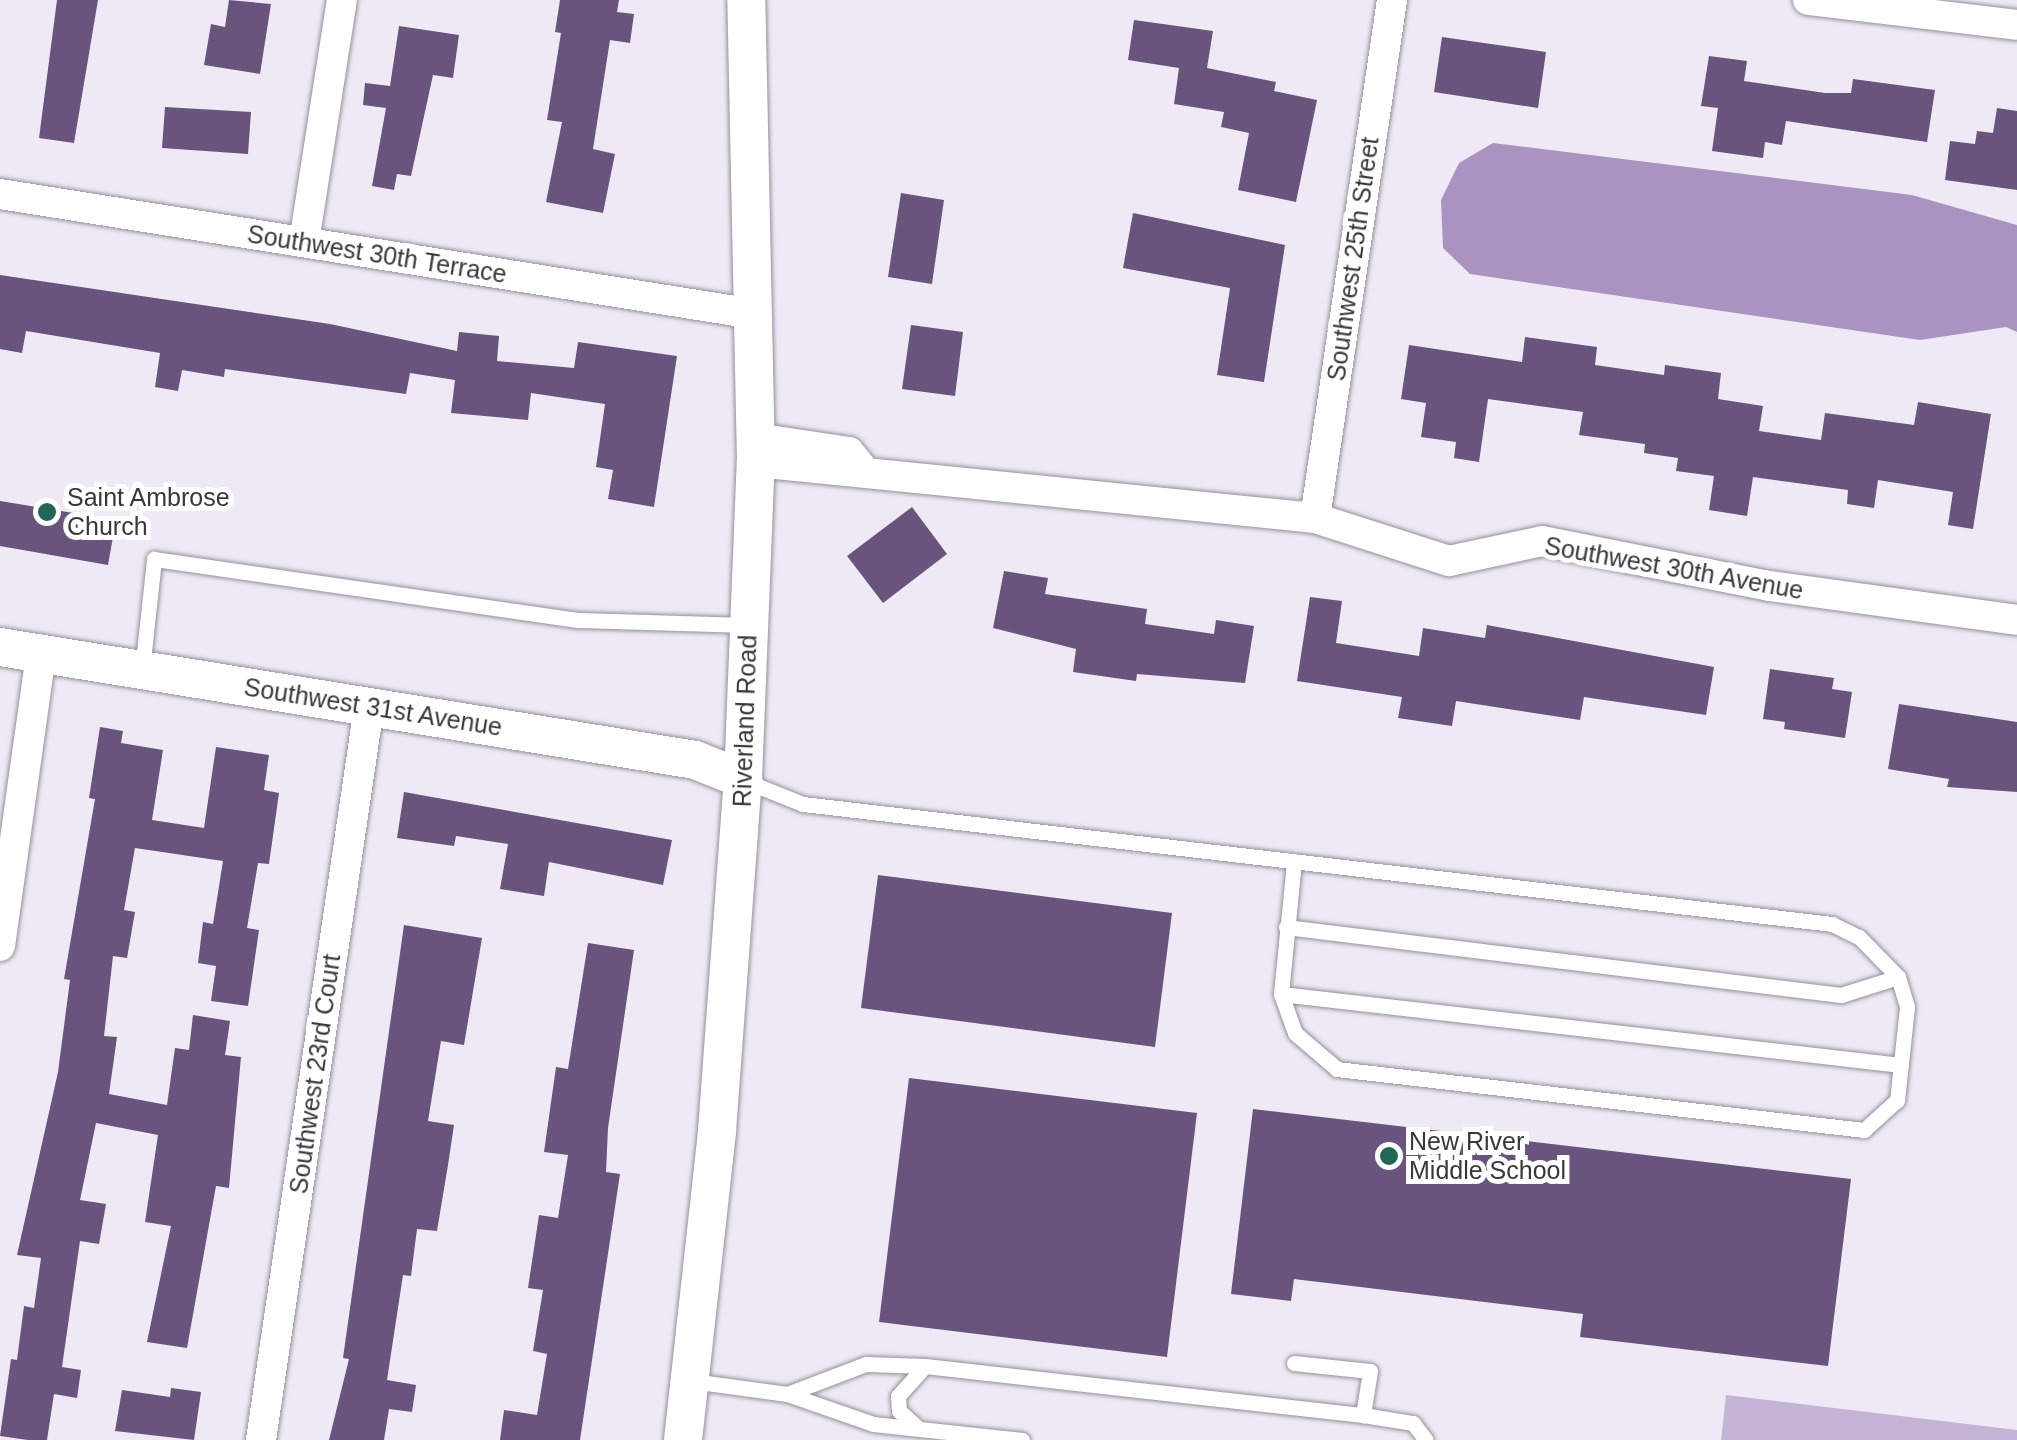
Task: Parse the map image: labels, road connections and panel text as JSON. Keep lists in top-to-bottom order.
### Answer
{
  "streets": {
    "street": [
      "Southwest 30th Terrace",
      "Southwest 25th Street",
      "Southwest 30th Avenue",
      "Southwest 31st Avenue",
      "Riverland Road",
      "Southwest 23rd Court"
    ]
  },
  "crossings": [
    ["Southwest 30th Terrace", "Riverland Road"],
    ["Southwest 25th Street", "Southwest 30th Avenue"],
    ["Southwest 30th Avenue", "Riverland Road"],
    ["Southwest 31st Avenue", "Riverland Road"],
    ["Southwest 31st Avenue", "Southwest 23rd Court"]
  ],
  "places": ["Saint Ambrose Church", "New River Middle School"]
}
